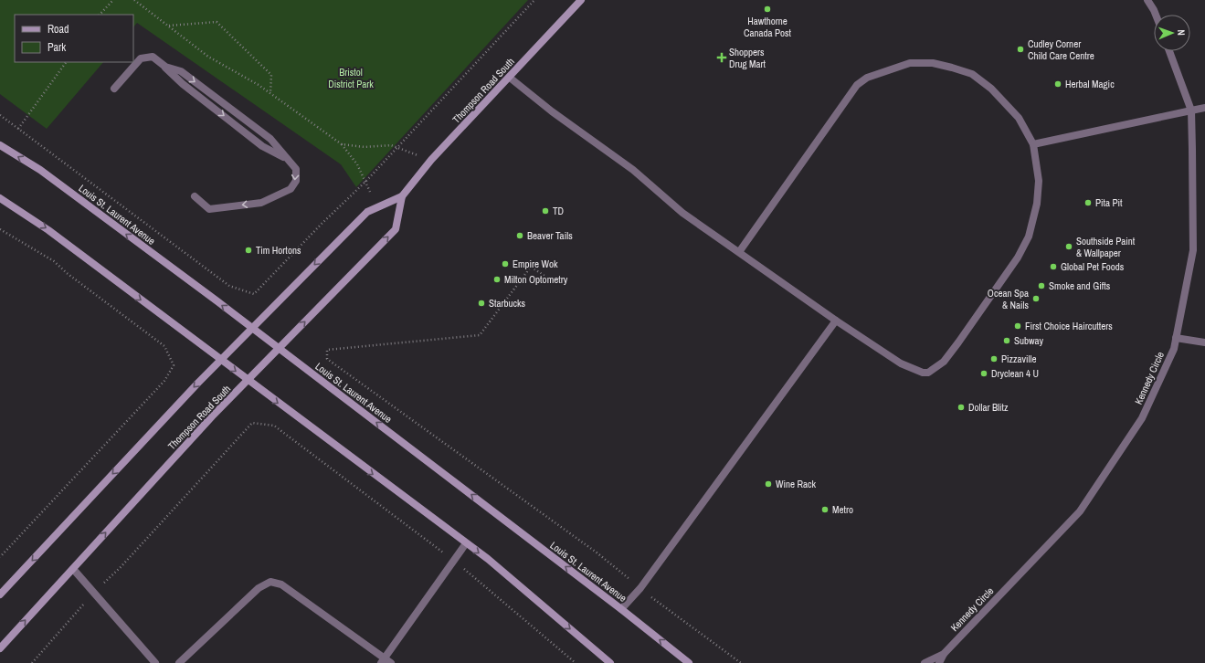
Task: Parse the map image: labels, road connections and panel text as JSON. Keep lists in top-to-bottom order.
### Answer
{
  "streets": {
    "main road": ["Thompson Road South", "Louis St. Laurent Avenue"],
    "street": ["Kennedy Circle"]
  },
  "crossings": [
    ["Thompson Road South", "Louis St. Laurent Avenue"]
  ],
  "parks": ["Bristol District Park"],
  "places": {
    "other": [
      "Hawthorne Canada Post",
      "Cudley Corner Child Care Centre",
      "Herbal Magic",
      "Pita Pit",
      "TD",
      "Beaver Tails",
      "Southside Paint & Wallpaper",
      "Tim Hortons",
      "Empire Wok",
      "Global Pet Foods",
      "Milton Optometry",
      "Smoke and Gifts",
      "Ocean Spa & Nails",
      "Starbucks",
      "First Choice Haircutters",
      "Subway",
      "Pizzaville",
      "Dryclean 4 U",
      "Dollar Blitz",
      "Wine Rack",
      "Metro"
    ],
    "health": ["Shoppers Drug Mart"]
  },
  "legend": ["Road", "Park"],
  "north": "right"
}
